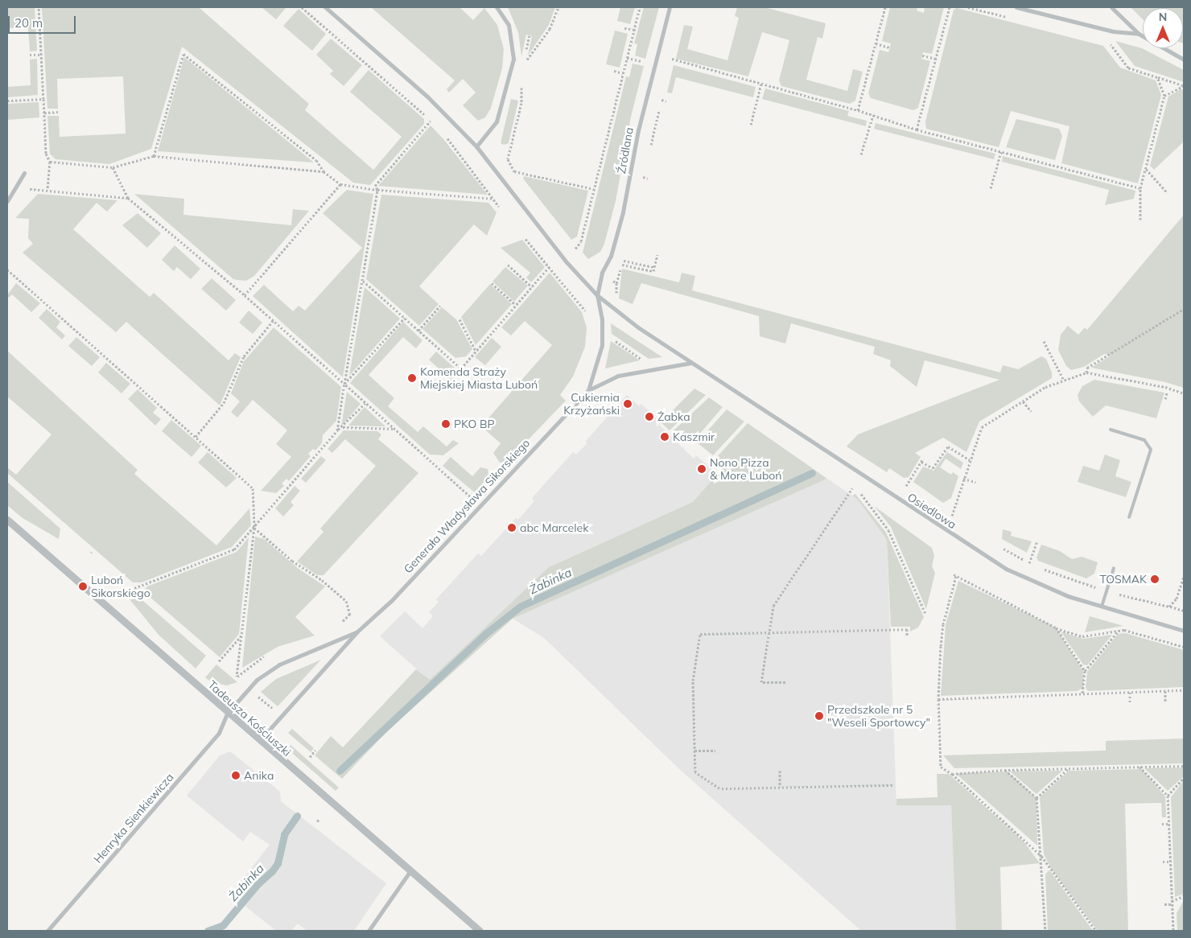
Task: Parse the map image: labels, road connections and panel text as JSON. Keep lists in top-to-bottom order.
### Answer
{
  "streets": {
    "street": [
      "Źródlana",
      "Generała Władysława Sikorskiego",
      "Osiedlowa",
      "Tadeusza Kościuszki",
      "Henryka Sienkiewicza"
    ]
  },
  "crossings": [
    ["Źródlana", "Generała Władysława Sikorskiego"],
    ["Generała Władysława Sikorskiego", "Osiedlowa"],
    ["Generała Władysława Sikorskiego", "Tadeusza Kościuszki"],
    ["Generała Władysława Sikorskiego", "Henryka Sienkiewicza"],
    ["Tadeusza Kościuszki", "Henryka Sienkiewicza"]
  ],
  "water": ["Żabinka"],
  "places": [
    "Komenda Straży Miejskiej Miasta Luboń",
    "Cukiernia Krzyżański",
    "Żabka",
    "PKO BP",
    "Kaszmir",
    "Nono Pizza & More Luboń",
    "abc Marcelek",
    "TOSMAK",
    "Luboń Sikorskiego",
    "Przedszkole nr 5 \"Weseli Sportowcy\"",
    "Anika"
  ],
  "scale_bar": "20 m",
  "north": "top"
}
